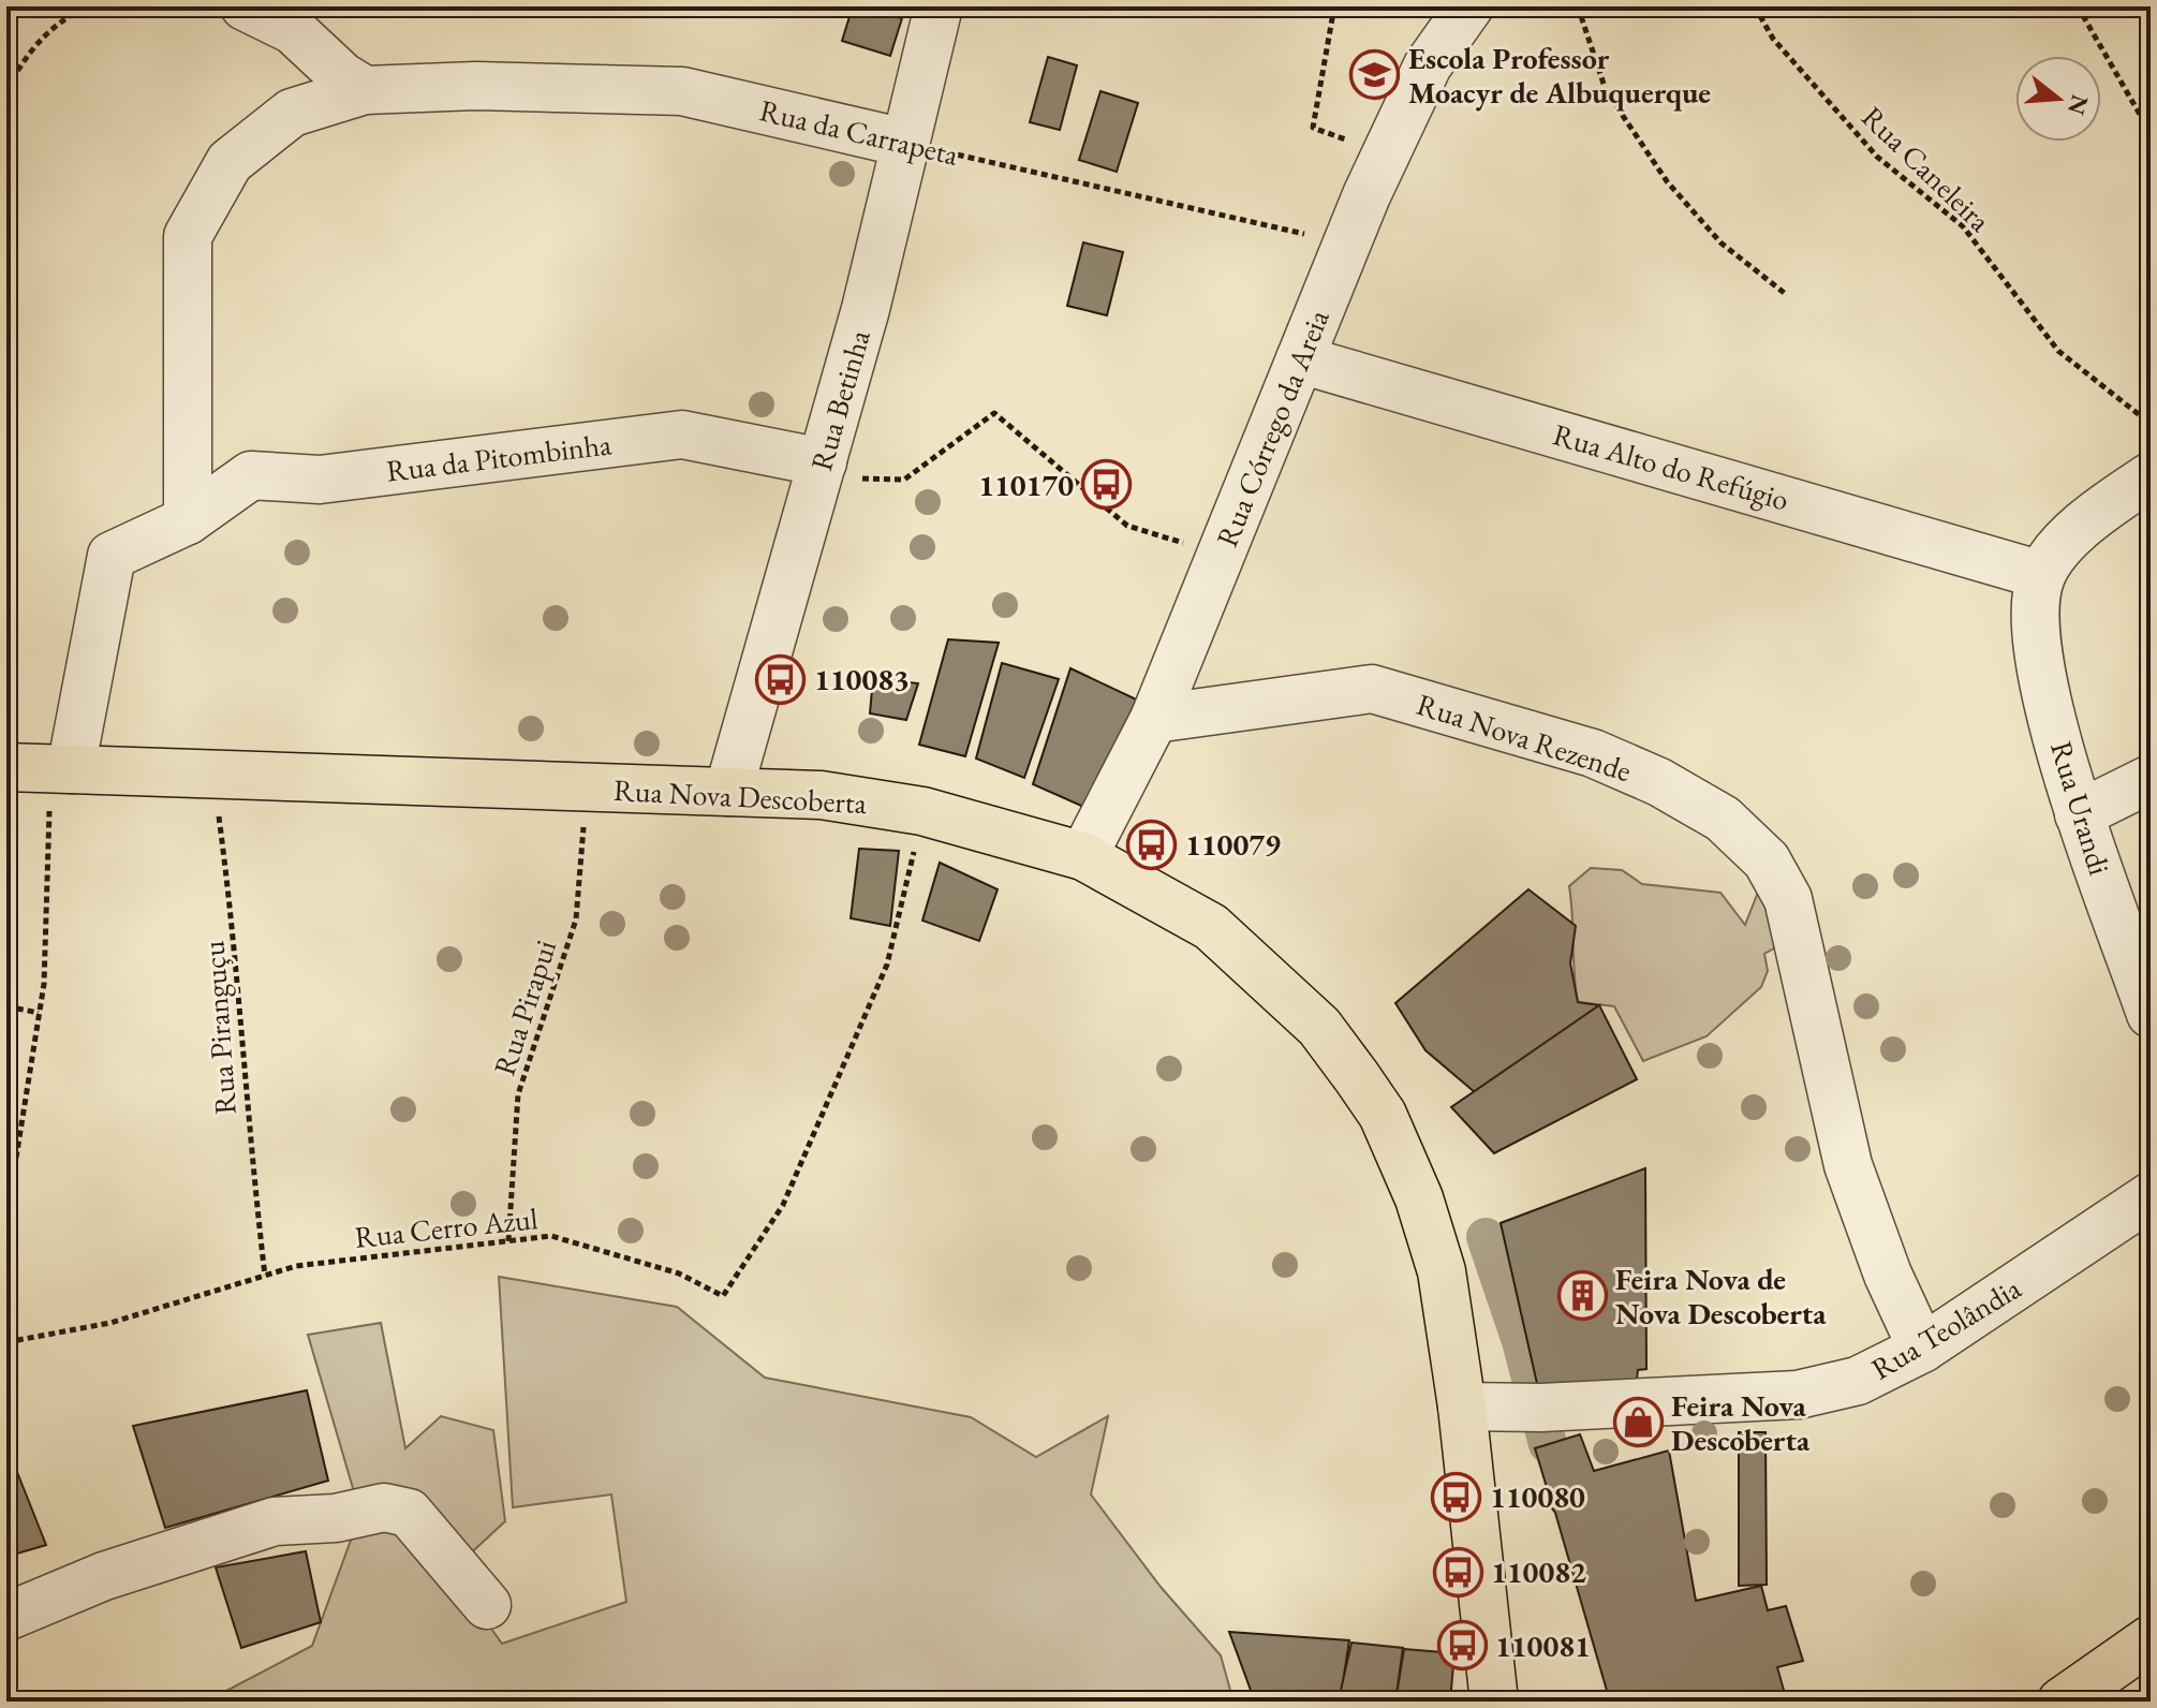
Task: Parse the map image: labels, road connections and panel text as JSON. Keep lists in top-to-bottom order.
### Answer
{
  "streets": {
    "main road": ["Rua Nova Descoberta"],
    "street": [
      "Rua da Carrapeta",
      "Rua Betinha",
      "Rua Córrego da Areia",
      "Rua da Pitombinha",
      "Rua Alto do Refúgio",
      "Rua Nova Rezende",
      "Rua Urandi",
      "Rua Teolândia"
    ],
    "path": [
      "Rua Caneleira",
      "Rua Pirapui",
      "Rua Piranguçu",
      "Rua Cerro Azul"
    ]
  },
  "crossings": [
    ["Rua da Carrapeta", "Rua Betinha"],
    ["Rua da Carrapeta", "Rua Córrego da Areia"],
    ["Rua Betinha", "Rua da Pitombinha"],
    ["Rua Betinha", "Rua Nova Descoberta"],
    ["Rua Córrego da Areia", "Rua Alto do Refúgio"],
    ["Rua Córrego da Areia", "Rua Nova Rezende"],
    ["Rua Córrego da Areia", "Rua Nova Descoberta"],
    ["Rua da Pitombinha", "Rua Nova Descoberta"],
    ["Rua Alto do Refúgio", "Rua Urandi"],
    ["Rua Nova Rezende", "Rua Teolândia"],
    ["Rua Nova Descoberta", "Rua Pirapui"],
    ["Rua Nova Descoberta", "Rua Piranguçu"],
    ["Rua Nova Descoberta", "Rua Cerro Azul"],
    ["Rua Nova Descoberta", "Rua Teolândia"],
    ["Rua Pirapui", "Rua Cerro Azul"],
    ["Rua Piranguçu", "Rua Cerro Azul"]
  ],
  "places": {
    "school or university": ["Escola Professor Moacyr de Albuquerque"],
    "bus stop": [
      "110170",
      "110083",
      "110079",
      "110080",
      "110082",
      "110081"
    ],
    "building": ["Feira Nova de Nova Descoberta"],
    "shop": ["Feira Nova Descoberta"]
  },
  "north": "right"
}
